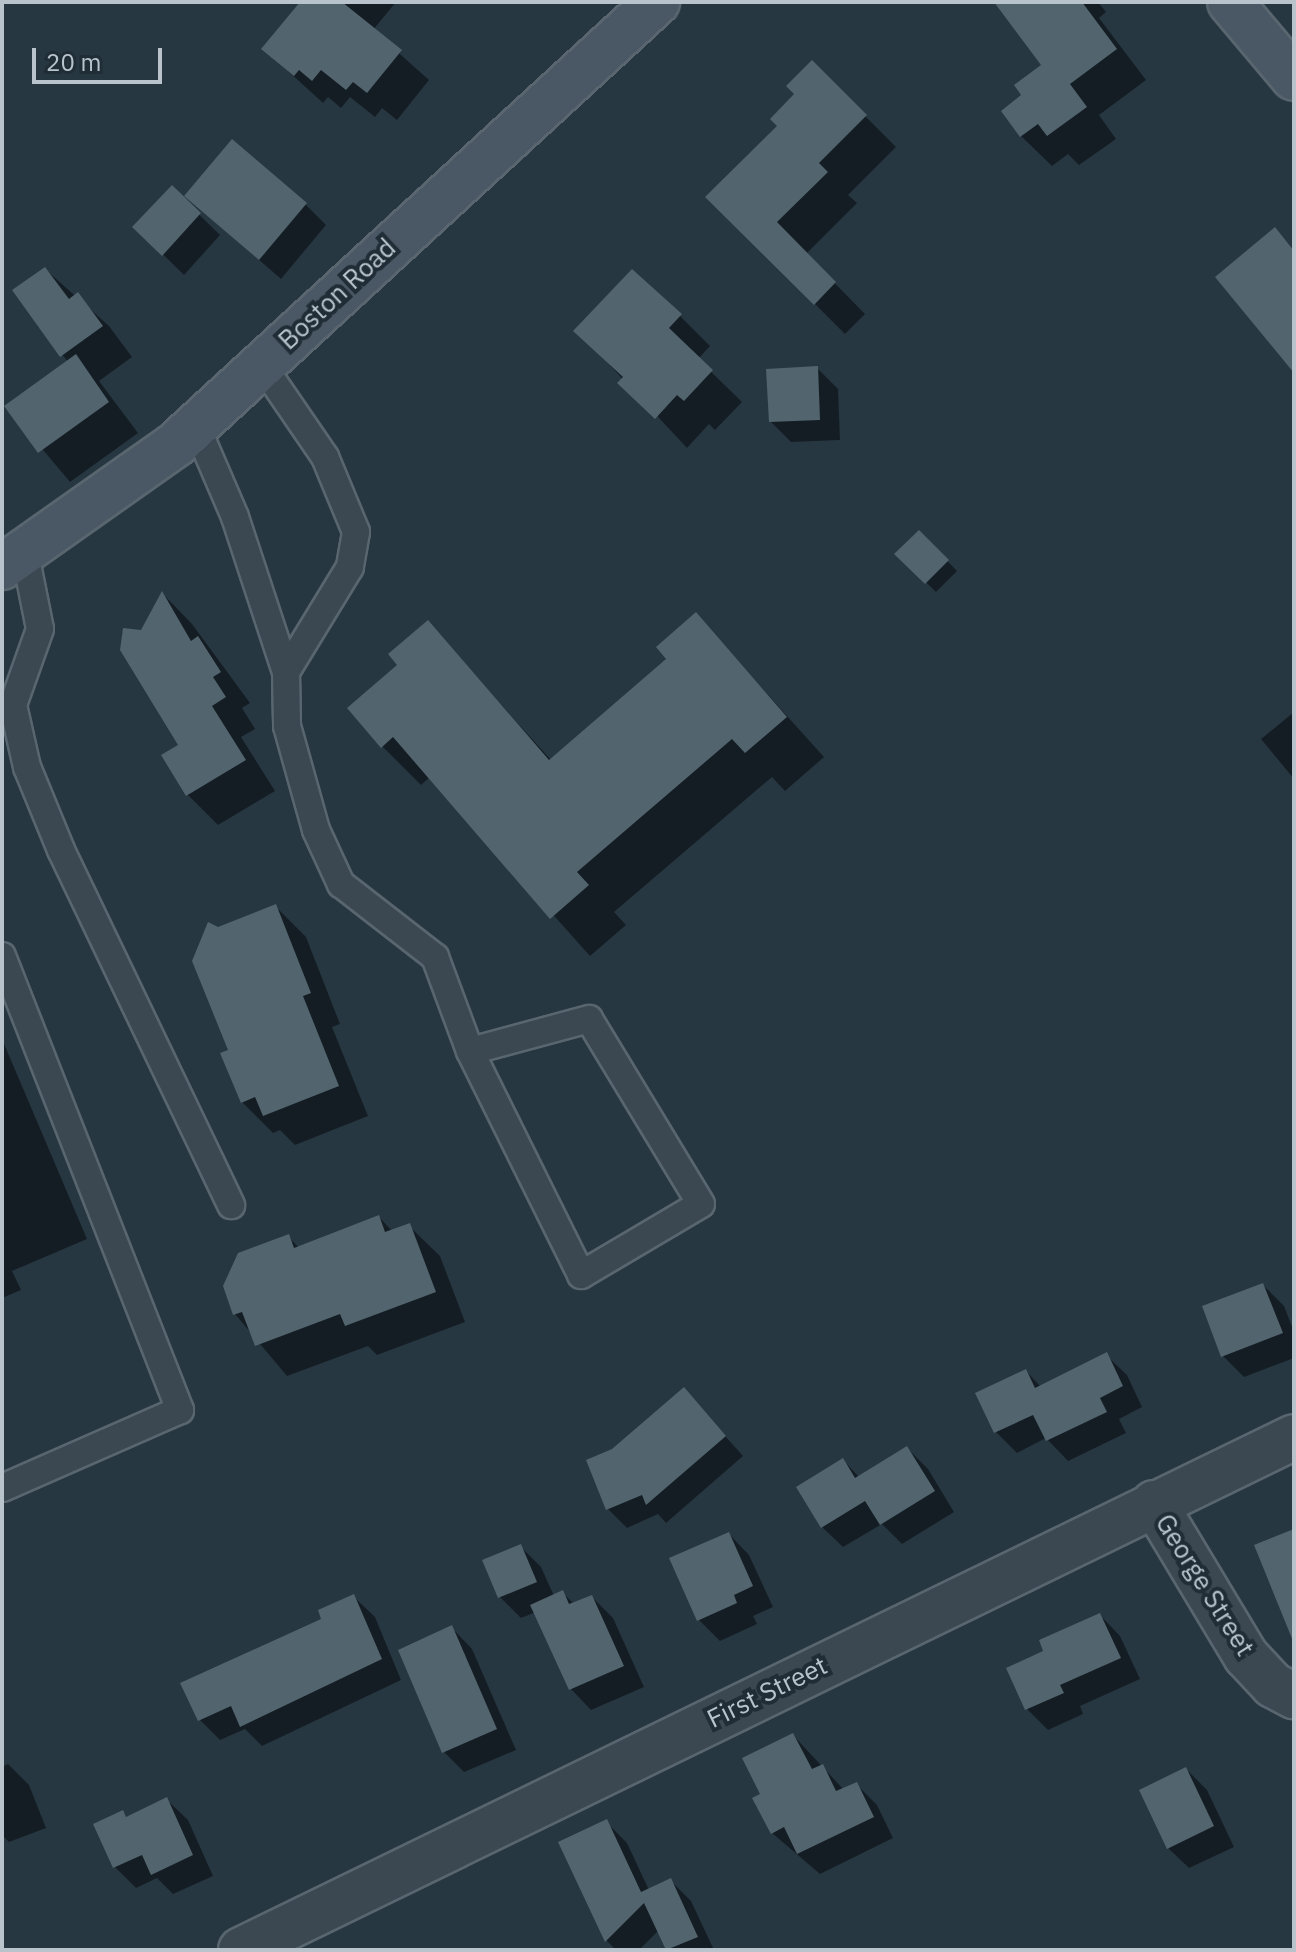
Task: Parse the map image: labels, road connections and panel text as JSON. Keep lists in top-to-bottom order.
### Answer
{
  "streets": {
    "main road": ["Boston Road"],
    "street": ["George Street", "First Street"]
  },
  "crossings": [
    ["George Street", "First Street"]
  ],
  "scale_bar": "20 m"
}
